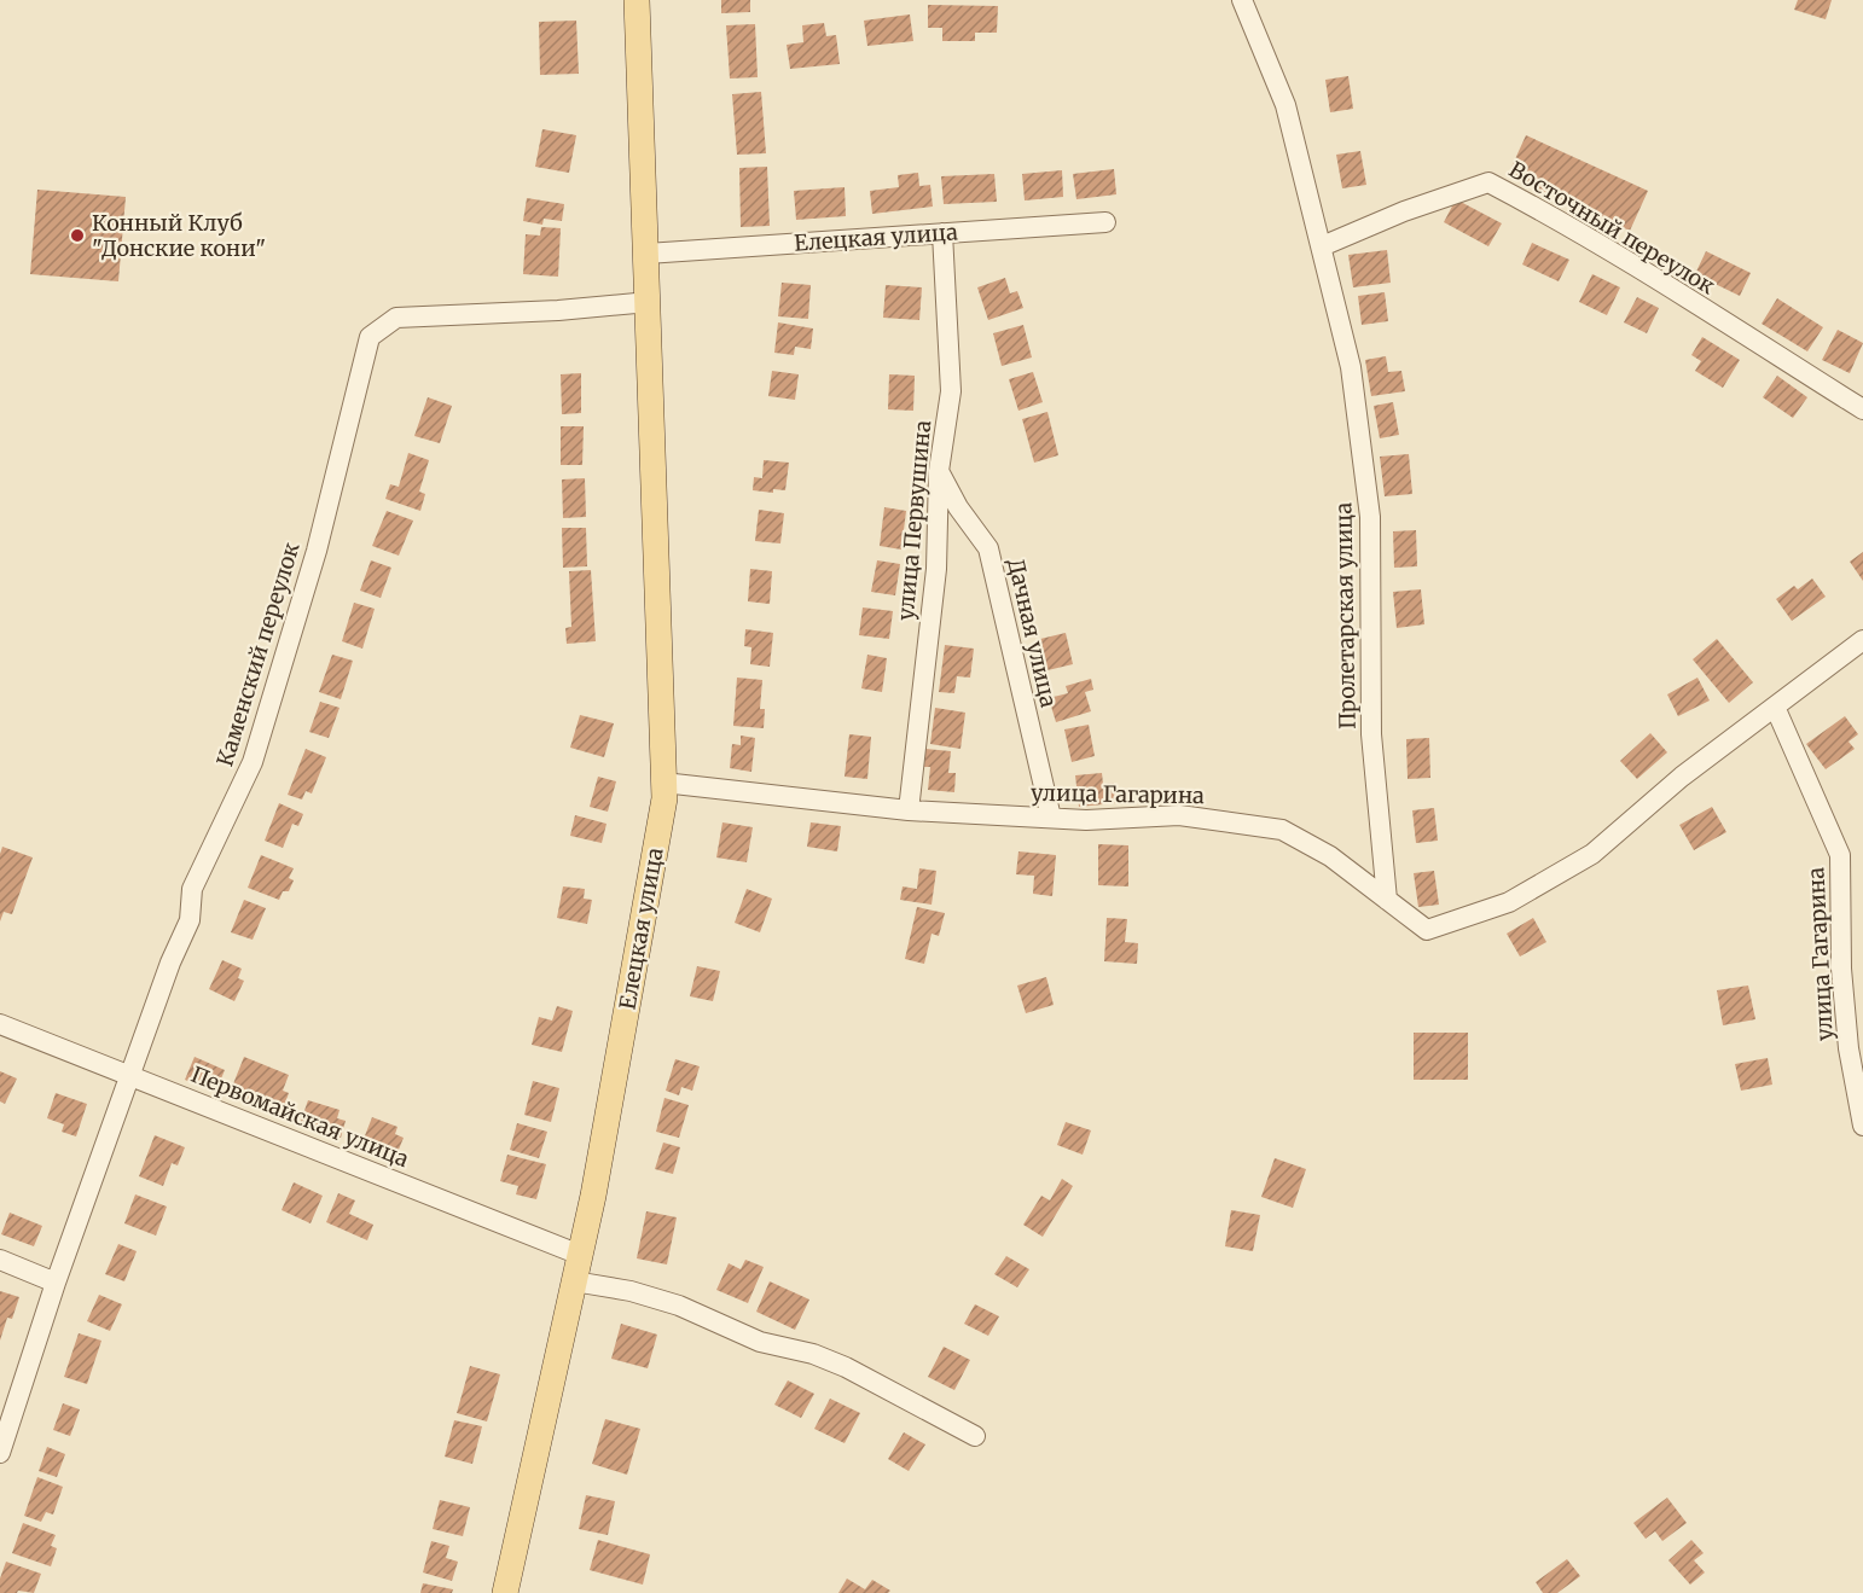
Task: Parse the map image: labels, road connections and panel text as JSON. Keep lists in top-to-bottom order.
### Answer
{
  "streets": {
    "main road": ["Елецкая улица"],
    "street": [
      "Восточный переулок",
      "улица Первушина",
      "Пролетарская улица",
      "Дачная улица",
      "Каменский переулок",
      "улица Гагарина",
      "Первомайская улица"
    ]
  },
  "crossings": [
    ["Восточный переулок", "Пролетарская улица"],
    ["Елецкая улица", "улица Первушина"],
    ["Елецкая улица", "Каменский переулок"],
    ["Елецкая улица", "улица Гагарина"],
    ["Елецкая улица", "Первомайская улица"],
    ["улица Первушина", "Дачная улица"],
    ["улица Первушина", "улица Гагарина"],
    ["Пролетарская улица", "улица Гагарина"],
    ["Дачная улица", "улица Гагарина"],
    ["Каменский переулок", "Первомайская улица"]
  ],
  "places": ["Конный Клуб \"Донские кони\""]
}
